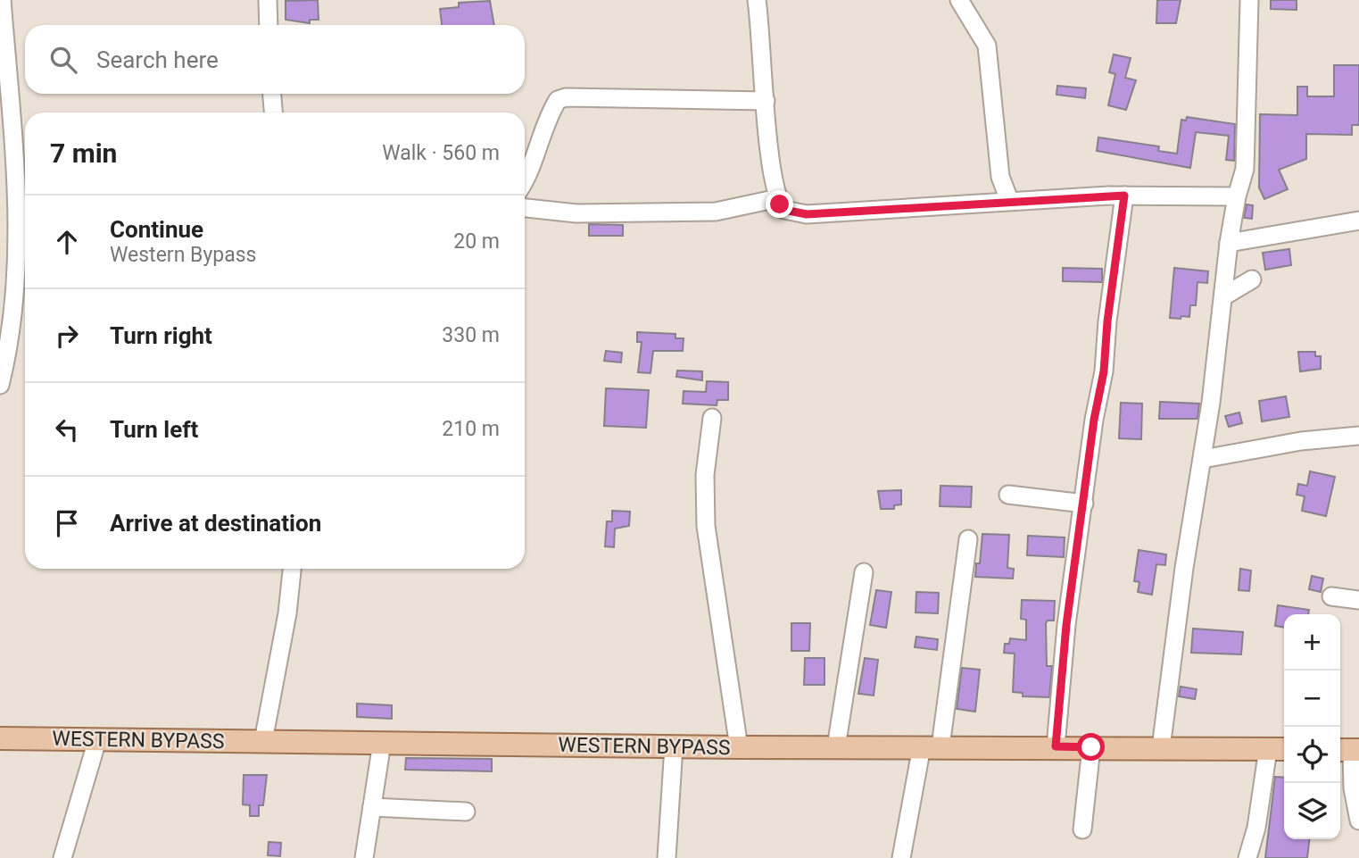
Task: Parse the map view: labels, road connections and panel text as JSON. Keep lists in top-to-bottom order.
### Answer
{
  "streets": {
    "main road": ["WESTERN BYPASS"]
  },
  "page": {
    "search": "Search here",
    "heading": ["7 min", "Walk · 560 m"],
    "list": [
      ["Continue", "Western Bypass", "20 m"],
      ["Turn right", "330 m"],
      ["Turn left", "210 m"],
      "Arrive at destination"
    ],
    "map_buttons": ["+", "−"]
  }
}
